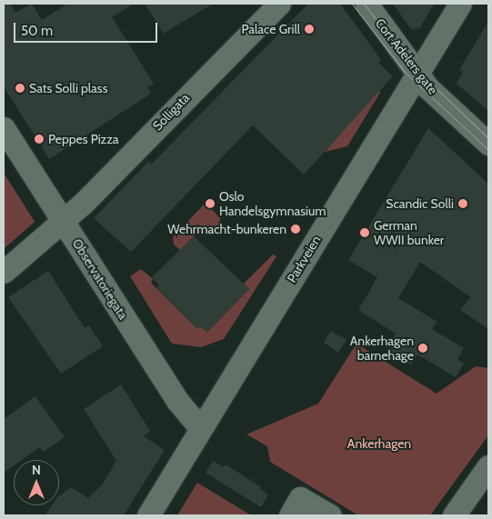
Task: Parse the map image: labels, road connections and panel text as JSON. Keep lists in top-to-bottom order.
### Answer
{
  "streets": {
    "street": [
      "Cort Adelers gate",
      "Solligata",
      "Parkveien",
      "Observatoriegata"
    ]
  },
  "crossings": [
    ["Cort Adelers gate", "Parkveien"],
    ["Solligata", "Observatoriegata"],
    ["Parkveien", "Observatoriegata"]
  ],
  "parks": ["Ankerhagen"],
  "places": [
    "Palace Grill",
    "Sats Solli plass",
    "Peppes Pizza",
    "Oslo Handelsgymnasium",
    "Scandic Solli",
    "Wehrmacht-bunkeren",
    "German WWII bunker",
    "Ankerhagen barnehage"
  ],
  "scale_bar": "50 m",
  "north": "top"
}
